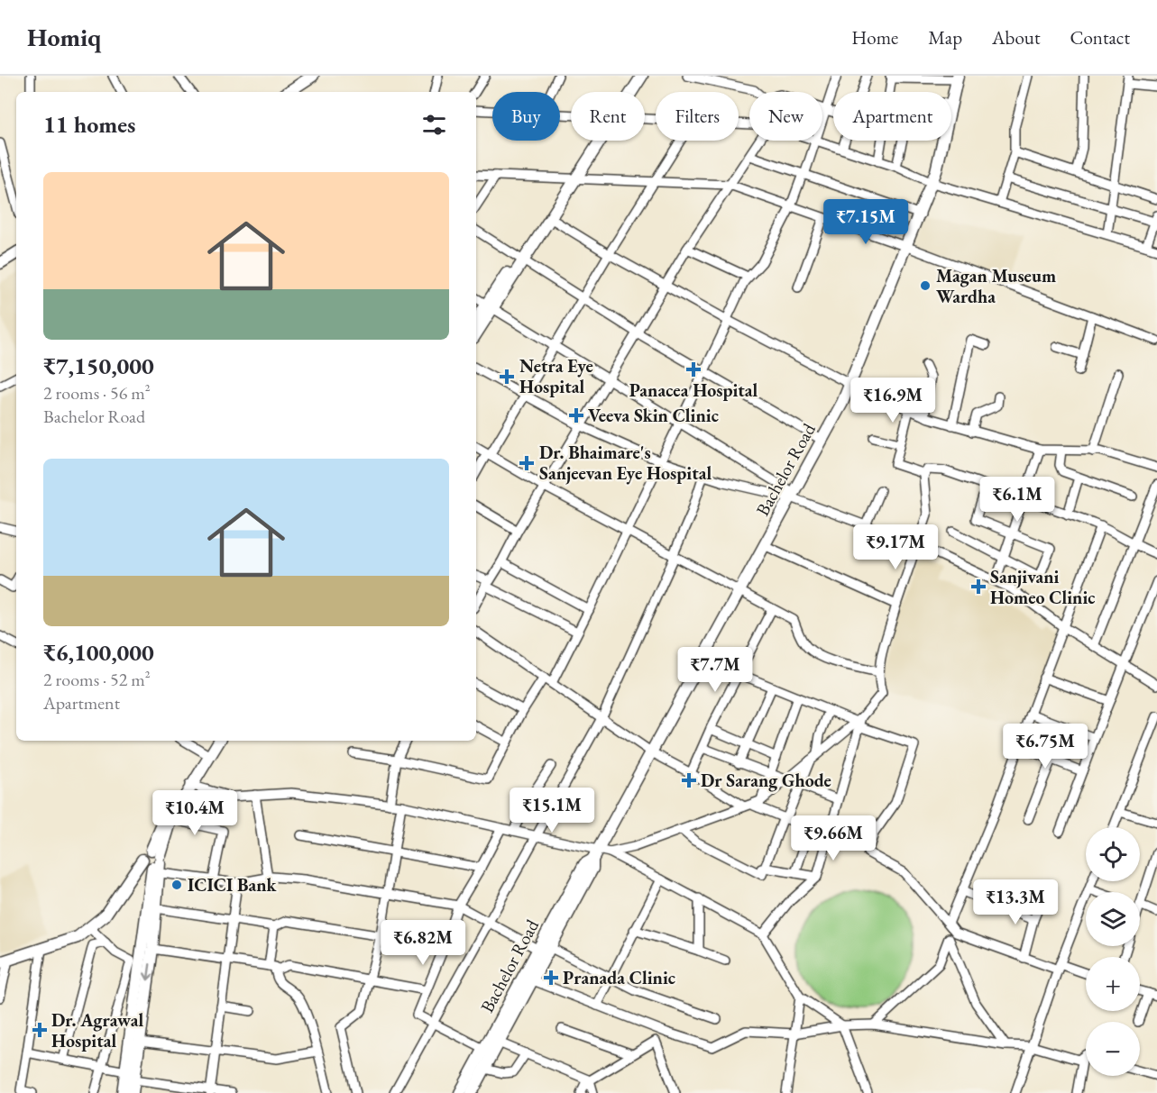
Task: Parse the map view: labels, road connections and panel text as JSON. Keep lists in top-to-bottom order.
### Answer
{
  "streets": {
    "main road": ["Bachelor Road"]
  },
  "places": {
    "other": ["Magan Museum Wardha", "ICICI Bank"],
    "health": [
      "Panacea Hospital",
      "Netra Eye Hospital",
      "Veeva Skin Clinic",
      "Dr. Bhaimare's Sanjeevan Eye Hospital",
      "Sanjivani Homeo Clinic",
      "Dr Sarang Ghode",
      "Pranada Clinic",
      "Dr. Agrawal Hospital"
    ]
  },
  "page": {
    "header": "Homiq",
    "nav": [
      "Home",
      "Map",
      "About",
      "Contact"
    ],
    "chip": [
      "Buy",
      "Rent",
      "Filters",
      "New",
      "Apartment"
    ],
    "heading": "11 homes",
    "list": [
      {
        "name": "₹7,150,000",
        "note": "2 rooms · 56 m² · Bachelor Road"
      },
      {
        "name": "₹6,100,000",
        "note": "2 rooms · 52 m² · Apartment"
      }
    ],
    "price": [
      "₹7.15M",
      "₹16.9M",
      "₹6.1M",
      "₹9.17M",
      "₹7.7M",
      "₹6.75M",
      "₹15.1M",
      "₹10.4M",
      "₹9.66M",
      "₹13.3M",
      "₹6.82M"
    ],
    "map_buttons": ["+", "−"]
  }
}
